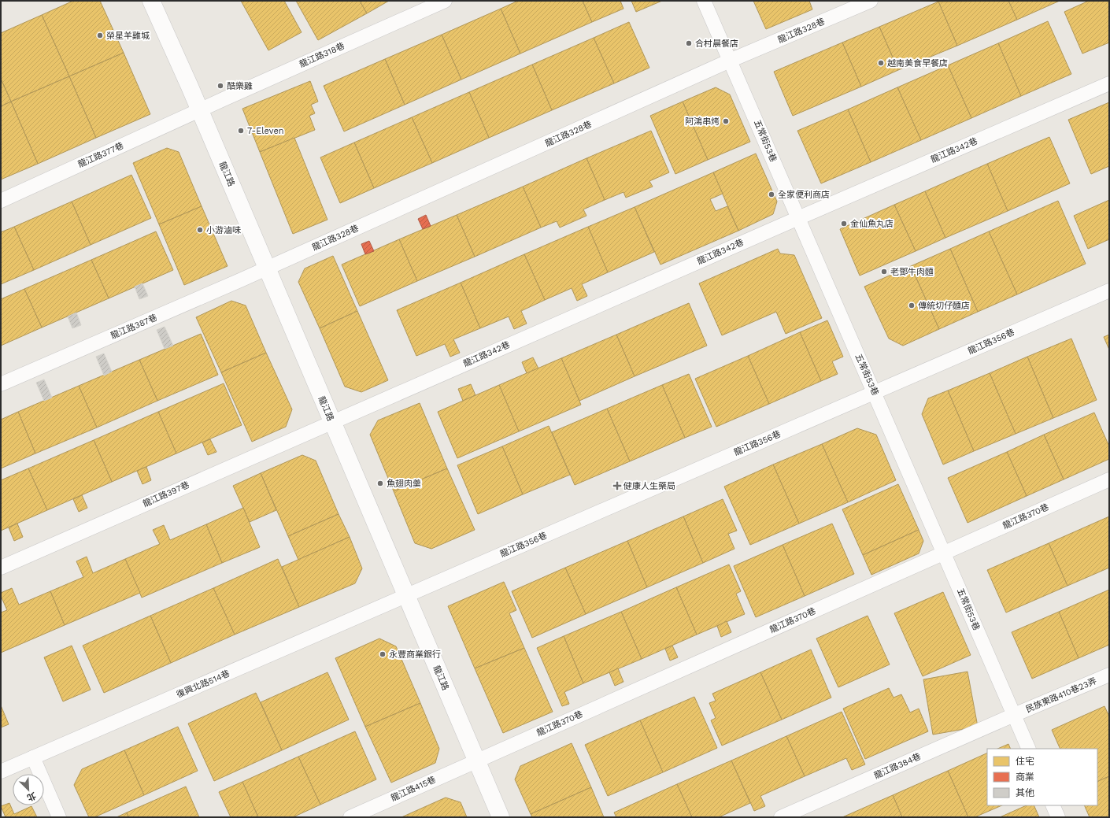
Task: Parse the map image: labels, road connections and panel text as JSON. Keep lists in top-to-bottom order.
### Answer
{
  "streets": {
    "street": ["龍江路"],
    "lane": [
      "龍江路328巷",
      "龍江路318巷",
      "五常街53巷",
      "龍江路342巷",
      "龍江路377巷",
      "龍江路387巷",
      "龍江路356巷",
      "龍江路397巷",
      "龍江路370巷",
      "復興北路514巷",
      "民族東路410巷23弄",
      "龍江路384巷",
      "龍江路415巷"
    ]
  },
  "crossings": [
    ["龍江路328巷", "五常街53巷"],
    ["龍江路328巷", "龍江路"],
    ["龍江路328巷", "龍江路387巷"],
    ["龍江路318巷", "龍江路377巷"],
    ["龍江路318巷", "龍江路"],
    ["五常街53巷", "龍江路342巷"],
    ["五常街53巷", "龍江路356巷"],
    ["五常街53巷", "龍江路370巷"],
    ["五常街53巷", "民族東路410巷23弄"],
    ["五常街53巷", "龍江路384巷"],
    ["龍江路342巷", "龍江路"],
    ["龍江路342巷", "龍江路397巷"],
    ["龍江路377巷", "龍江路"],
    ["龍江路", "龍江路387巷"],
    ["龍江路", "龍江路356巷"],
    ["龍江路", "龍江路397巷"],
    ["龍江路", "龍江路370巷"],
    ["龍江路", "復興北路514巷"],
    ["龍江路", "龍江路415巷"],
    ["龍江路356巷", "復興北路514巷"],
    ["龍江路370巷", "龍江路415巷"],
    ["民族東路410巷23弄", "龍江路384巷"]
  ],
  "places": {
    "other": [
      "榮星羊雞城",
      "合村晨餐店",
      "越南美食早餐店",
      "酷樂雞",
      "阿鴻串烤",
      "7-Eleven",
      "全家便利商店",
      "金仙魚丸店",
      "小游滷味",
      "老鄧牛肉麵",
      "傳統切仔麵店",
      "魚翅肉羹",
      "永豐商業銀行"
    ],
    "health": ["健康人生藥局"]
  },
  "legend": ["住宅", "商業", "其他"],
  "north": "bottom right"
}
